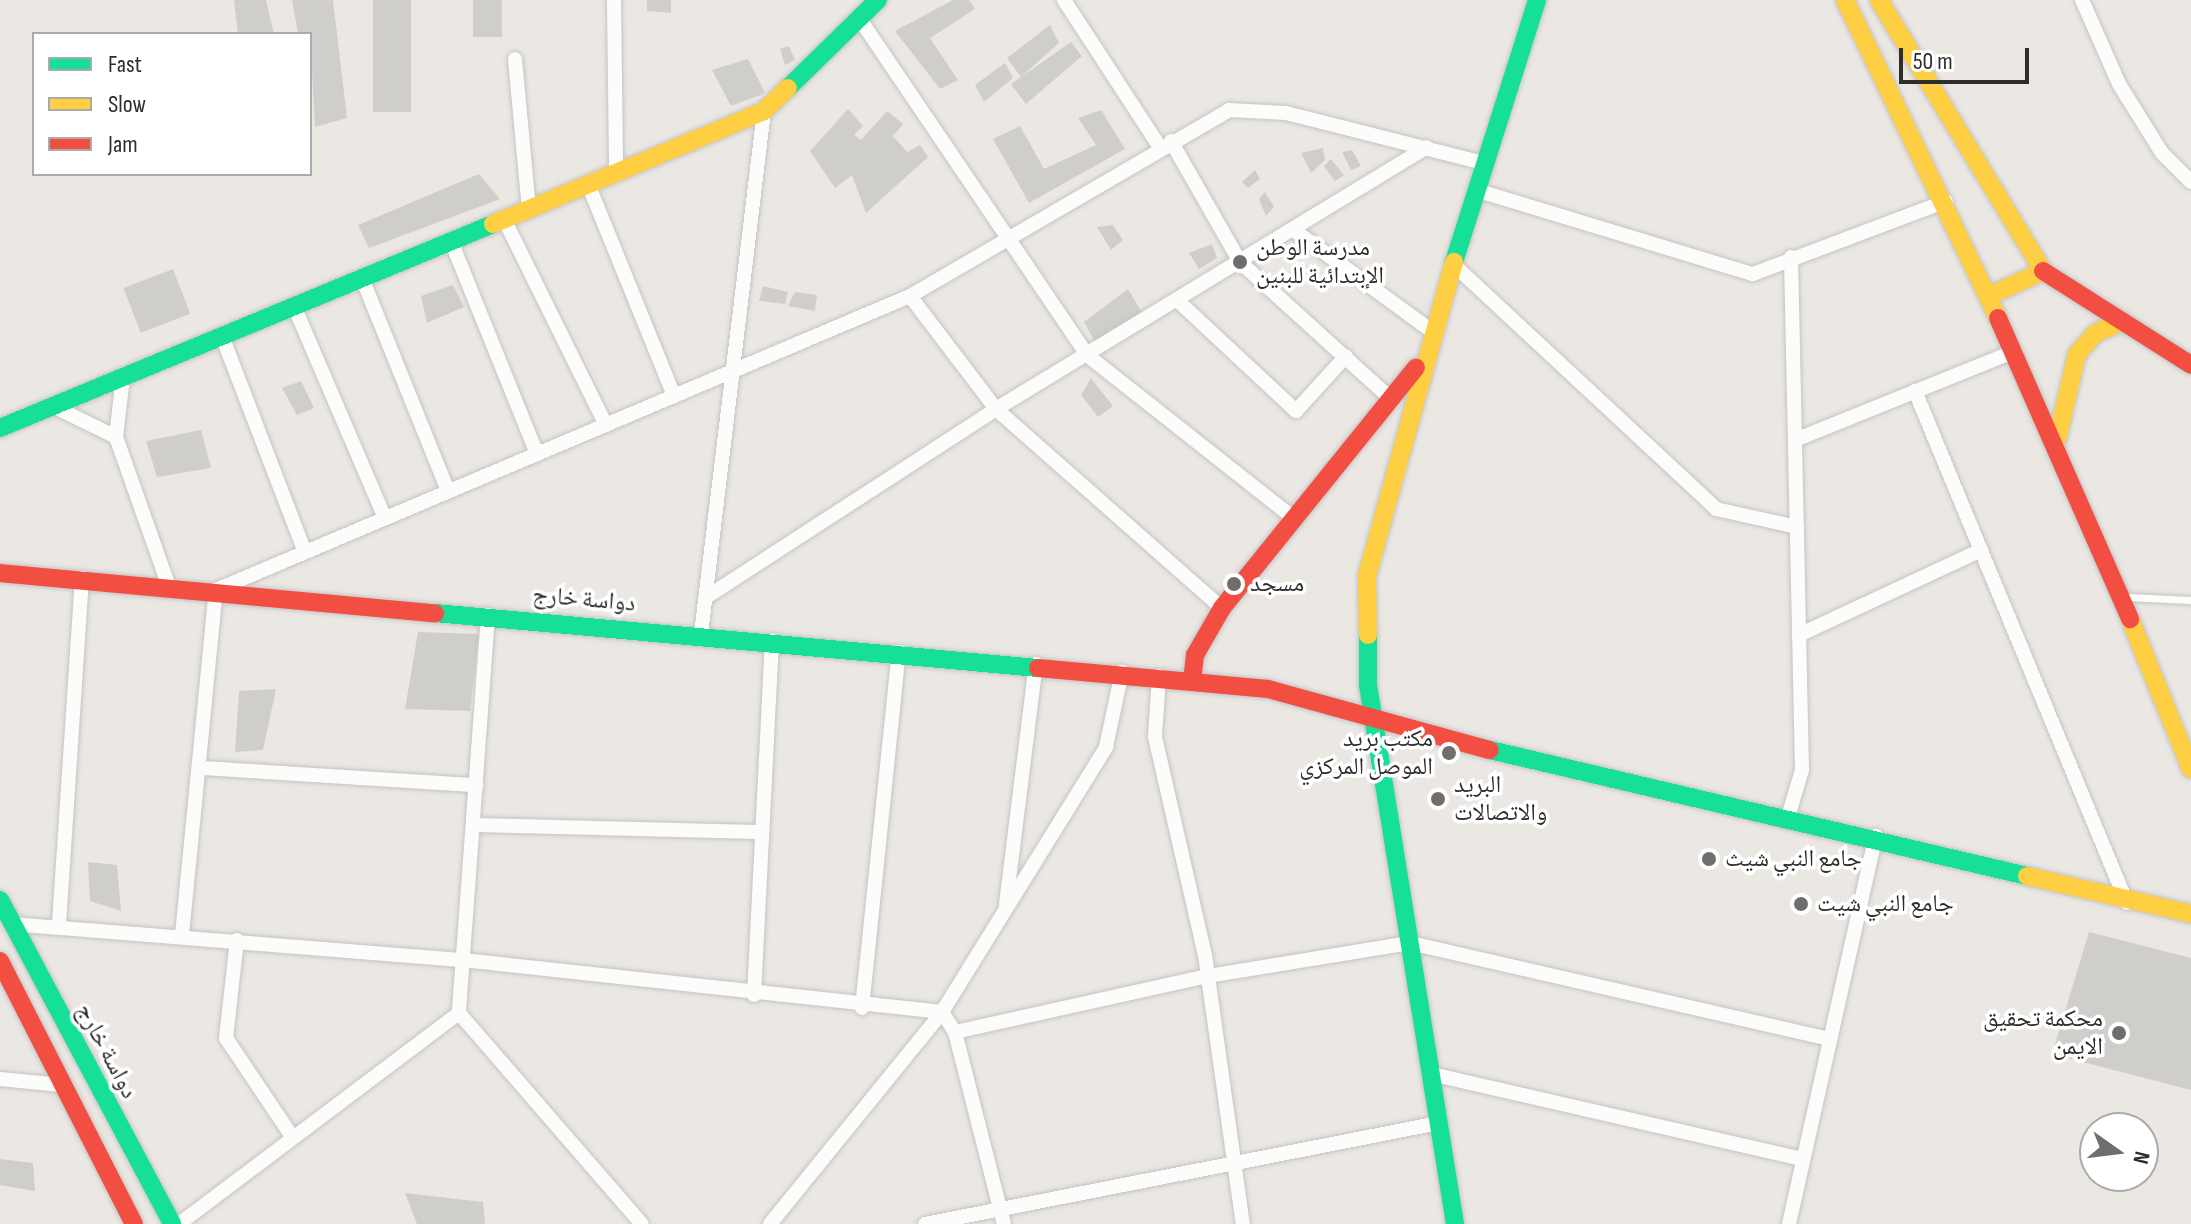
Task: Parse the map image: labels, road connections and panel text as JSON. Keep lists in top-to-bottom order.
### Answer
{
  "streets": {
    "street": ["دواسة خارج"]
  },
  "places": [
    "مدرسة الوطن الإبتدائية للبنين",
    "مسجد",
    "مكتب بريد الموصل المركزي",
    "البريد والاتصالات",
    "جامع النبي شيث",
    "جامع النبي شيت",
    "محكمة تحقيق الايمن"
  ],
  "legend": ["Fast", "Slow", "Jam"],
  "scale_bar": "50 m",
  "north": "right"
}
